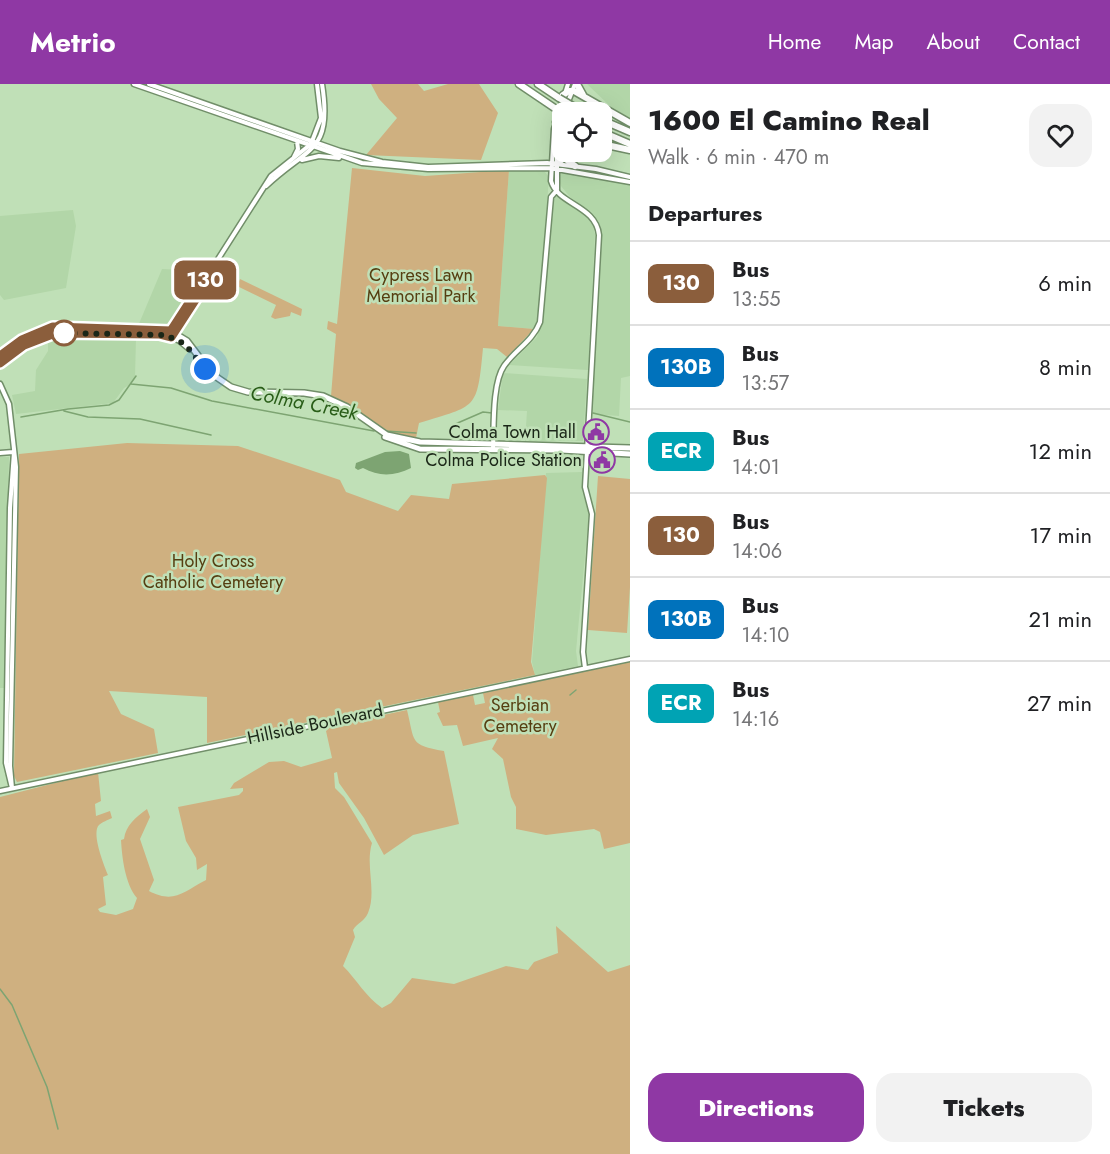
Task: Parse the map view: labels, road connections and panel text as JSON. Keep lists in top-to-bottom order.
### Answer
{
  "streets": {
    "main road": ["Hillside Boulevard"]
  },
  "water": ["Colma Creek"],
  "parks": ["Cypress Lawn Memorial Park", "Holy Cross Catholic Cemetery", "Serbian Cemetery"],
  "places": {
    "public building": ["Colma Town Hall", "Colma Police Station"]
  },
  "lines": ["bus line 130"],
  "page": {
    "header": "Metrio",
    "nav": [
      "Home",
      "Map",
      "About",
      "Contact"
    ],
    "on_map": "130",
    "heading": [
      ["1600 El Camino Real", "Walk · 6 min · 470 m"],
      "Departures"
    ],
    "list": [
      {
        "mark": "130",
        "name": "Bus",
        "note": "13:55",
        "value": "6 min"
      },
      {
        "mark": "130B",
        "name": "Bus",
        "note": "13:57",
        "value": "8 min"
      },
      {
        "mark": "ECR",
        "name": "Bus",
        "note": "14:01",
        "value": "12 min"
      },
      {
        "mark": "130",
        "name": "Bus",
        "note": "14:06",
        "value": "17 min"
      },
      {
        "mark": "130B",
        "name": "Bus",
        "note": "14:10",
        "value": "21 min"
      },
      {
        "mark": "ECR",
        "name": "Bus",
        "note": "14:16",
        "value": "27 min"
      }
    ],
    "buttons": ["Directions", "Tickets"]
  }
}
